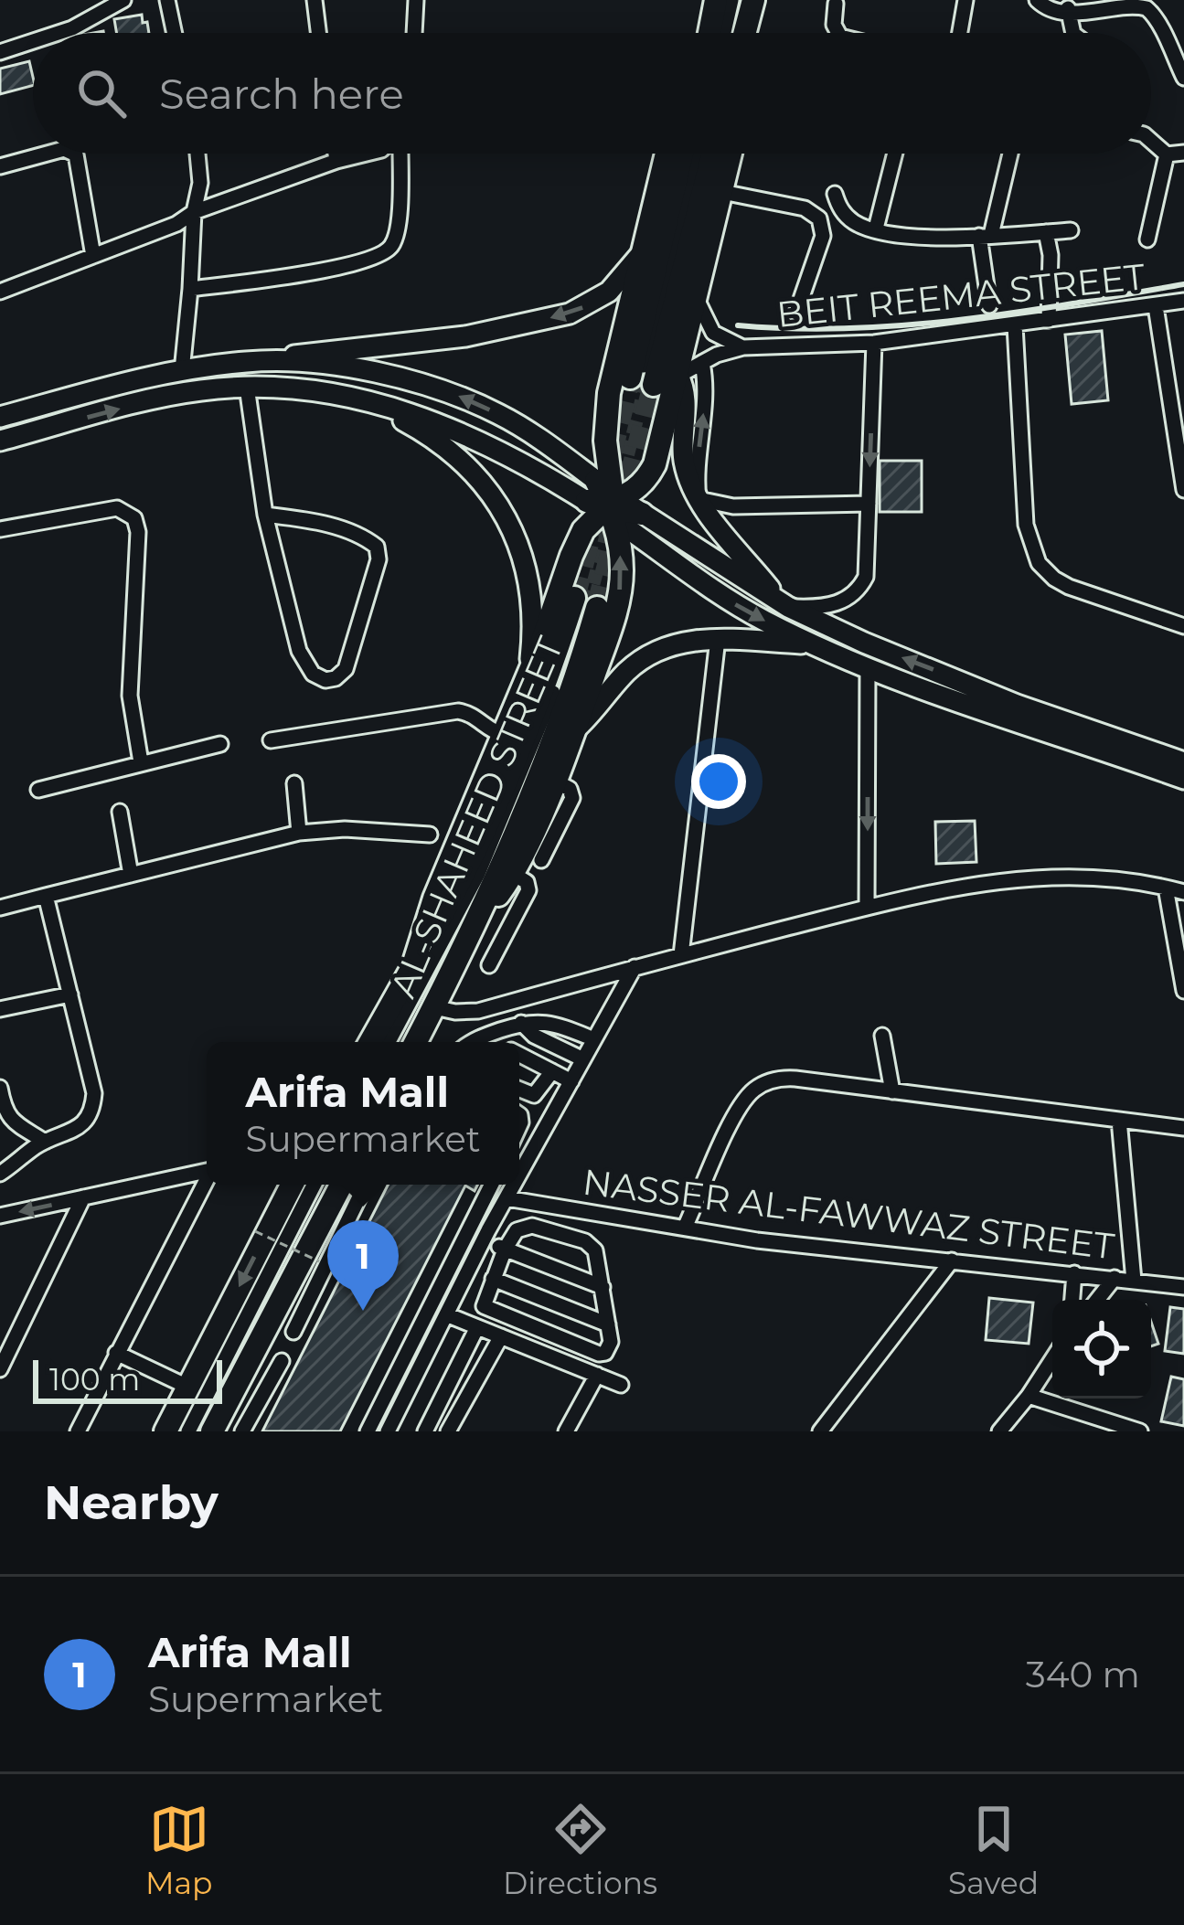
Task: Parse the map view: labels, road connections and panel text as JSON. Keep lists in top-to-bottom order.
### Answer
{
  "streets": {
    "highway": ["AL-SHAHEED STREET"],
    "street": ["BEIT REEMA STREET", "NASSER AL-FAWWAZ STREET"]
  },
  "scale_bar": "100 m",
  "page": {
    "search": "Search here",
    "popup": ["Arifa Mall", "Supermarket"],
    "pins": "1",
    "scale": "100 m",
    "heading": "Nearby",
    "list": [
      {
        "mark": "1",
        "name": "Arifa Mall",
        "note": "Supermarket",
        "value": "340 m"
      }
    ],
    "nav": ["Map", "Directions", "Saved"]
  }
}
